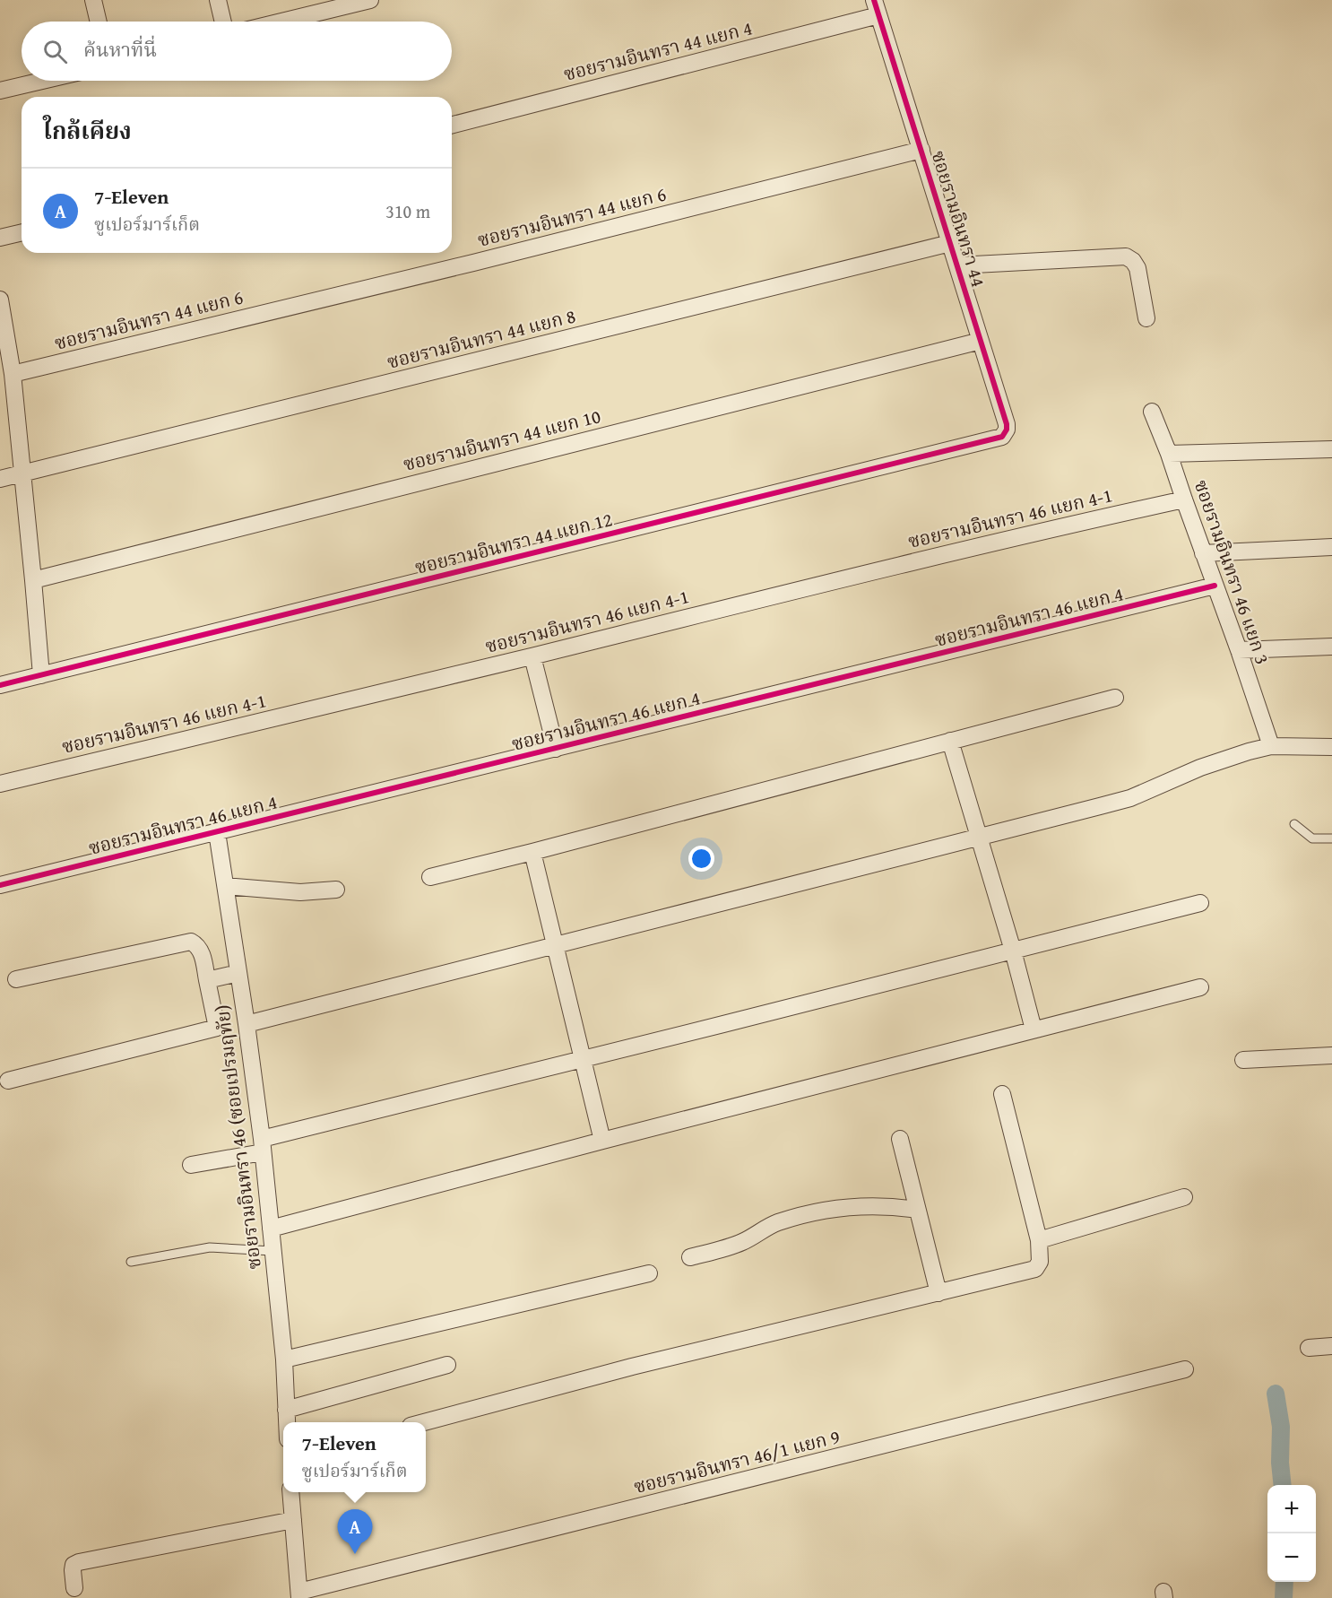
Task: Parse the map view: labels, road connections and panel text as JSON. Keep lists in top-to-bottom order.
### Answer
{
  "streets": {
    "street": [
      "ซอยรามอินทรา 44 แยก 4",
      "ซอยรามอินทรา 44 แยก 6",
      "ซอยรามอินทรา 44",
      "ซอยรามอินทรา 44 แยก 8",
      "ซอยรามอินทรา 44 แยก 10",
      "ซอยรามอินทรา 46 แยก 4-1",
      "ซอยรามอินทรา 44 แยก 12",
      "ซอยรามอินทรา 46 แยก 3",
      "ซอยรามอินทรา 46 แยก 4",
      "ซอยรามอินทรา 46 (ซอยเปรมฤทัย)",
      "ซอยรามอินทรา 46/1 แยก 9"
    ]
  },
  "crossings": [
    ["ซอยรามอินทรา 44 แยก 4", "ซอยรามอินทรา 44"],
    ["ซอยรามอินทรา 44 แยก 6", "ซอยรามอินทรา 44"],
    ["ซอยรามอินทรา 44", "ซอยรามอินทรา 44 แยก 8"],
    ["ซอยรามอินทรา 44", "ซอยรามอินทรา 44 แยก 10"],
    ["ซอยรามอินทรา 44", "ซอยรามอินทรา 44 แยก 12"],
    ["ซอยรามอินทรา 46 แยก 4-1", "ซอยรามอินทรา 46 แยก 3"],
    ["ซอยรามอินทรา 46 แยก 3", "ซอยรามอินทรา 46 แยก 4"],
    ["ซอยรามอินทรา 46 แยก 4", "ซอยรามอินทรา 46 (ซอยเปรมฤทัย)"]
  ],
  "page": {
    "search": "ค้นหาที่นี่",
    "heading": "ใกล้เคียง",
    "list": [
      {
        "mark": "A",
        "name": "7-Eleven",
        "note": "ซูเปอร์มาร์เก็ต",
        "value": "310 m"
      }
    ],
    "popup": ["7-Eleven", "ซูเปอร์มาร์เก็ต"],
    "map_buttons": ["+", "−"],
    "pins": "A"
  }
}
